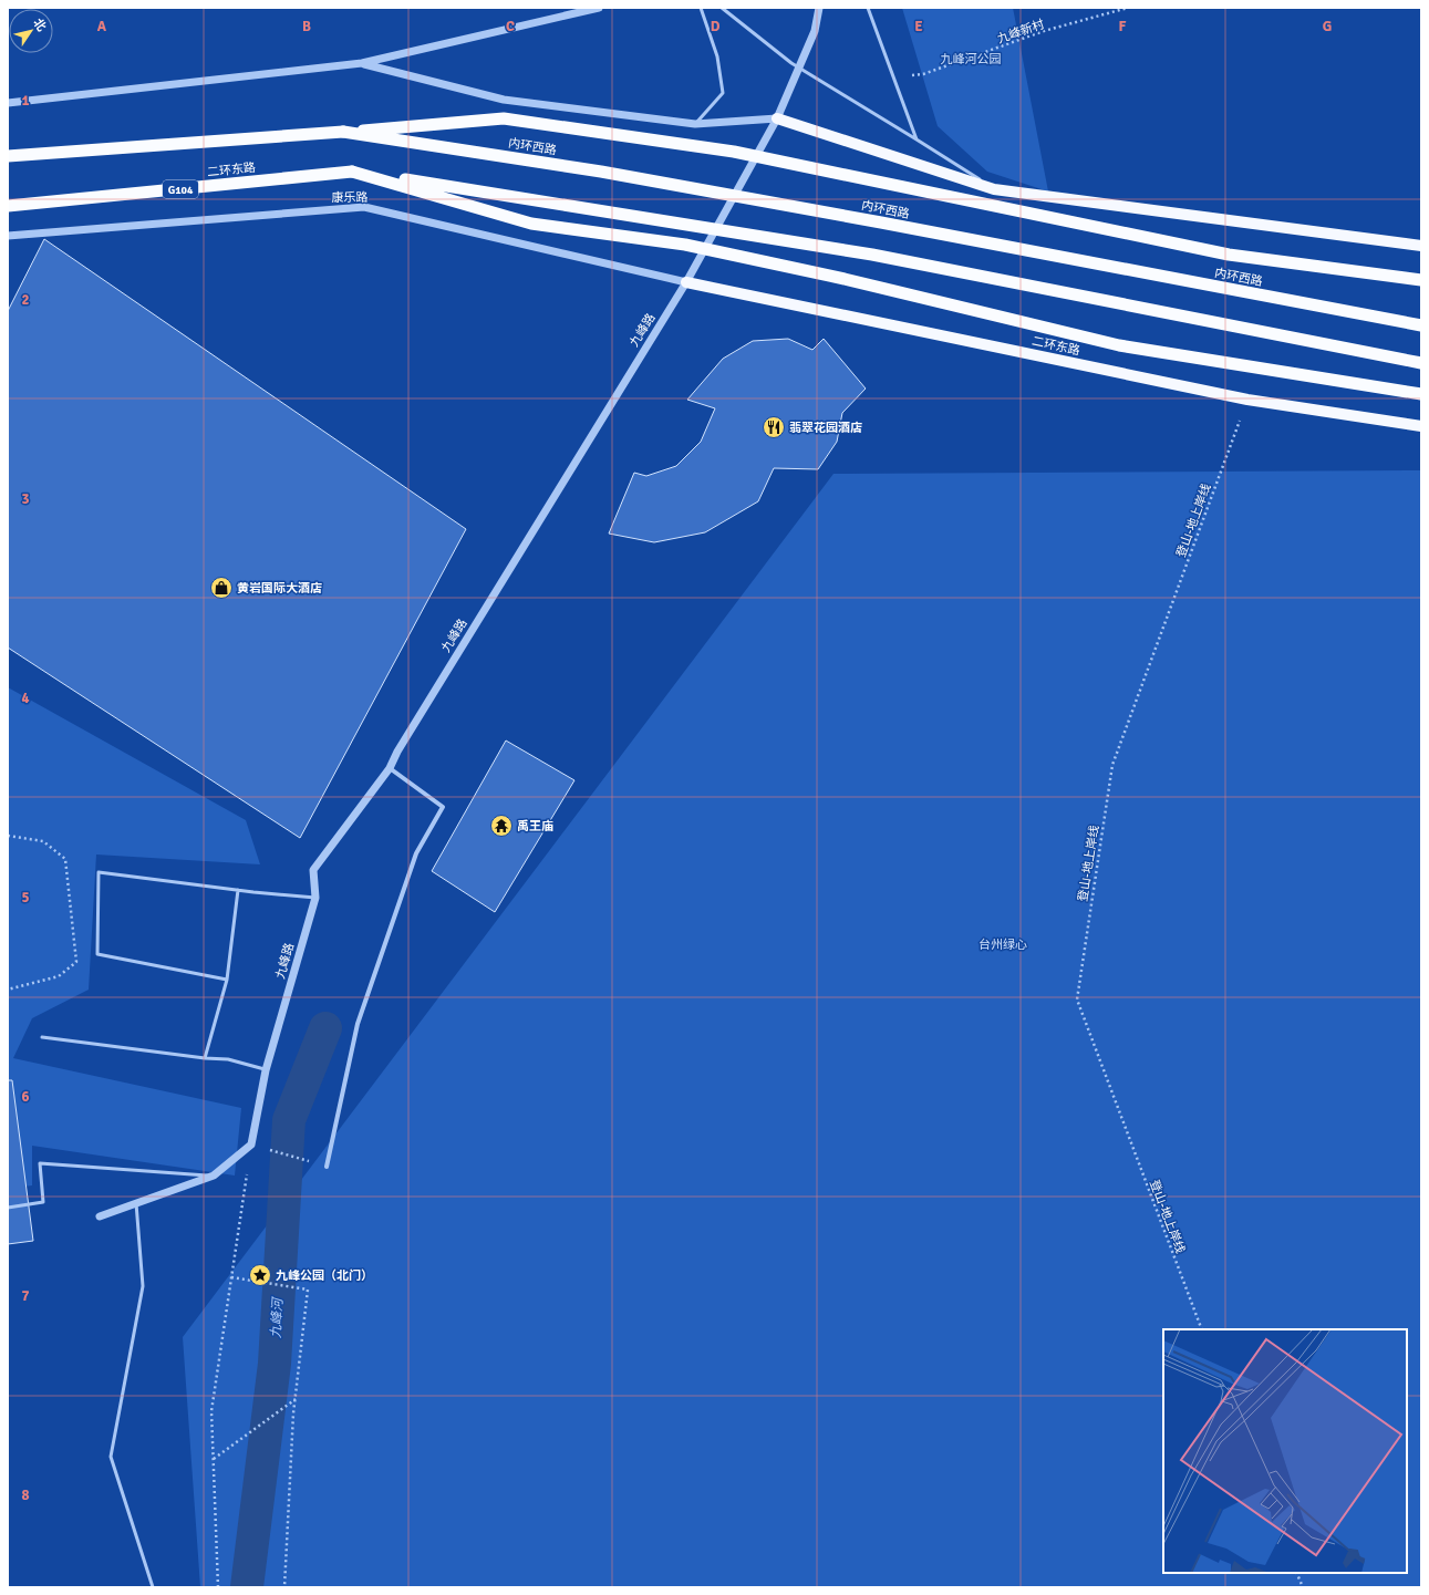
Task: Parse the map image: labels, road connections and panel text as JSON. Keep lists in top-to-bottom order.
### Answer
{
  "streets": {
    "highway": ["内环西路", "二环东路", "G104"],
    "street": ["康乐路", "九峰路"],
    "path": ["九峰新村", "登山-地上岸线"]
  },
  "crossings": [
    ["二环东路", "康乐路"],
    ["二环东路", "九峰路"],
    ["二环东路", "登山-地上岸线"],
    ["康乐路", "九峰路"]
  ],
  "water": ["九峰河"],
  "parks": ["九峰河公园", "台州绿心"],
  "places": {
    "restaurant": ["翡翠花园酒店"],
    "shop": ["黄岩国际大酒店"],
    "temple": ["禹王庙"],
    "place": ["九峰公园（北门）"]
  },
  "north": "top right",
  "grid": {
    "columns": [
      "A",
      "B",
      "C",
      "D",
      "E",
      "F",
      "G"
    ],
    "rows": [
      "1",
      "2",
      "3",
      "4",
      "5",
      "6",
      "7",
      "8"
    ]
  }
}
